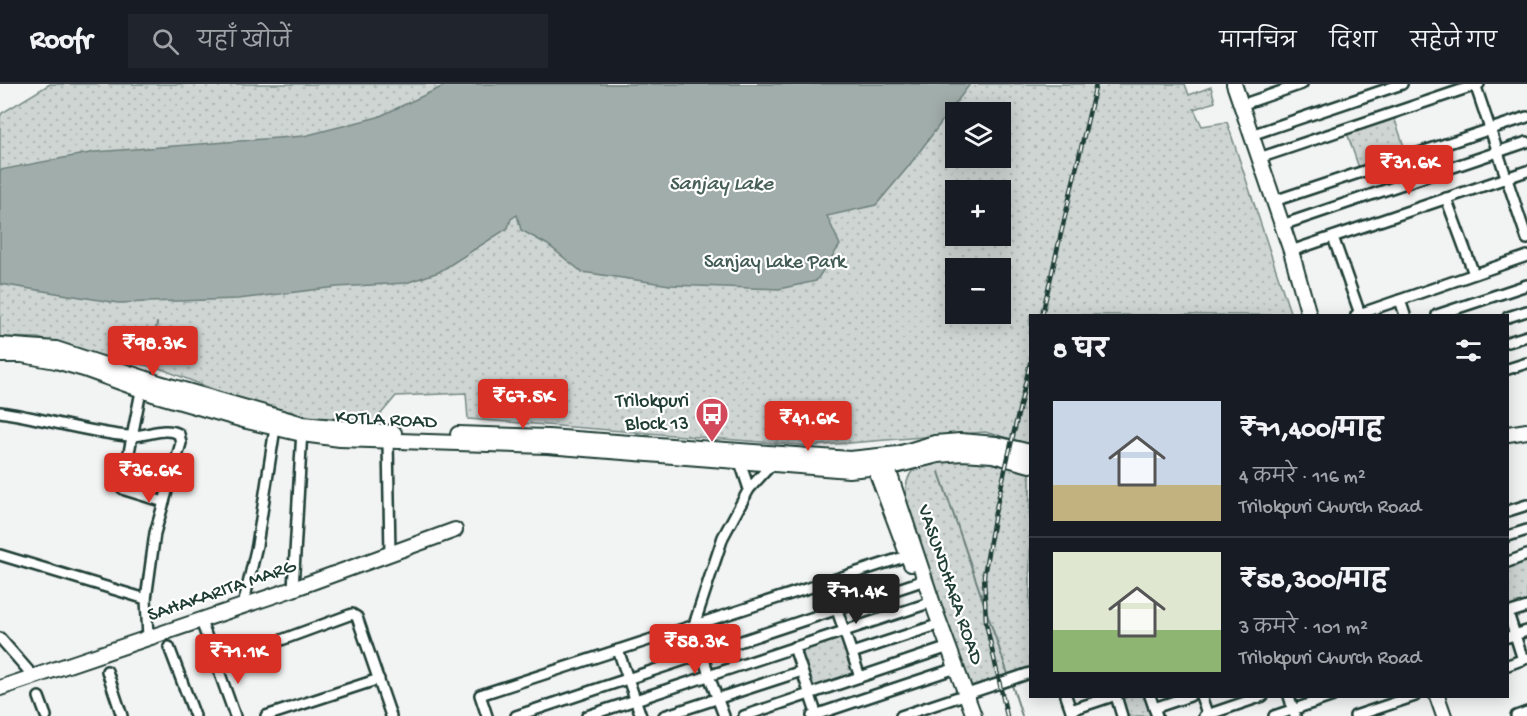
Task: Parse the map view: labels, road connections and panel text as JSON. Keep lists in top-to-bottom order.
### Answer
{
  "streets": {
    "main road": ["KOTLA ROAD", "VASUNDHARA ROAD", "SAHAKARITA MARG"]
  },
  "crossings": [
    ["KOTLA ROAD", "VASUNDHARA ROAD"]
  ],
  "water": ["Sanjay Lake"],
  "parks": ["Sanjay Lake Park"],
  "places": {
    "bus stop": ["Trilokpuri Block 13"]
  },
  "page": {
    "header": "Roofr",
    "search": "यहाँ खोजें",
    "nav": ["मानचित्र", "दिशा", "सहेजे गए"],
    "map_buttons": ["+", "−"],
    "price": [
      "₹31.6K",
      "₹98.3K",
      "₹67.5K",
      "₹41.6K",
      "₹36.6K",
      "₹71.4K",
      "₹58.3K",
      "₹71.1K"
    ],
    "heading": "8 घर",
    "list": [
      {
        "name": "₹71,400/माह",
        "note": "4 कमरे · 116 m² · Trilokpuri Church Road"
      },
      {
        "name": "₹58,300/माह",
        "note": "3 कमरे · 101 m² · Trilokpuri Church Road"
      }
    ]
  }
}
